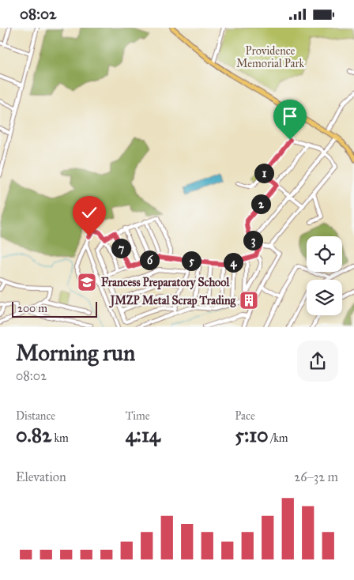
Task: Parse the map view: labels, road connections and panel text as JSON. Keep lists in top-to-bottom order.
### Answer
{
  "parks": ["Providence Memorial Park"],
  "places": {
    "school or university": ["Francess Preparatory School"],
    "building": ["JMZP Metal Scrap Trading"]
  },
  "scale_bar": "200 m",
  "page": {
    "status": "08:02",
    "pins": [
      "1",
      "2",
      "3",
      "7",
      "6",
      "5",
      "4"
    ],
    "scale": "200 m",
    "heading": ["Morning run", "08:02"],
    "stats": [
      ["Distance", "0.82 km"],
      ["Time", "4:14"],
      ["Pace", "5:10 /km"]
    ],
    "chart": ["Elevation", "26–32 m"]
  }
}
